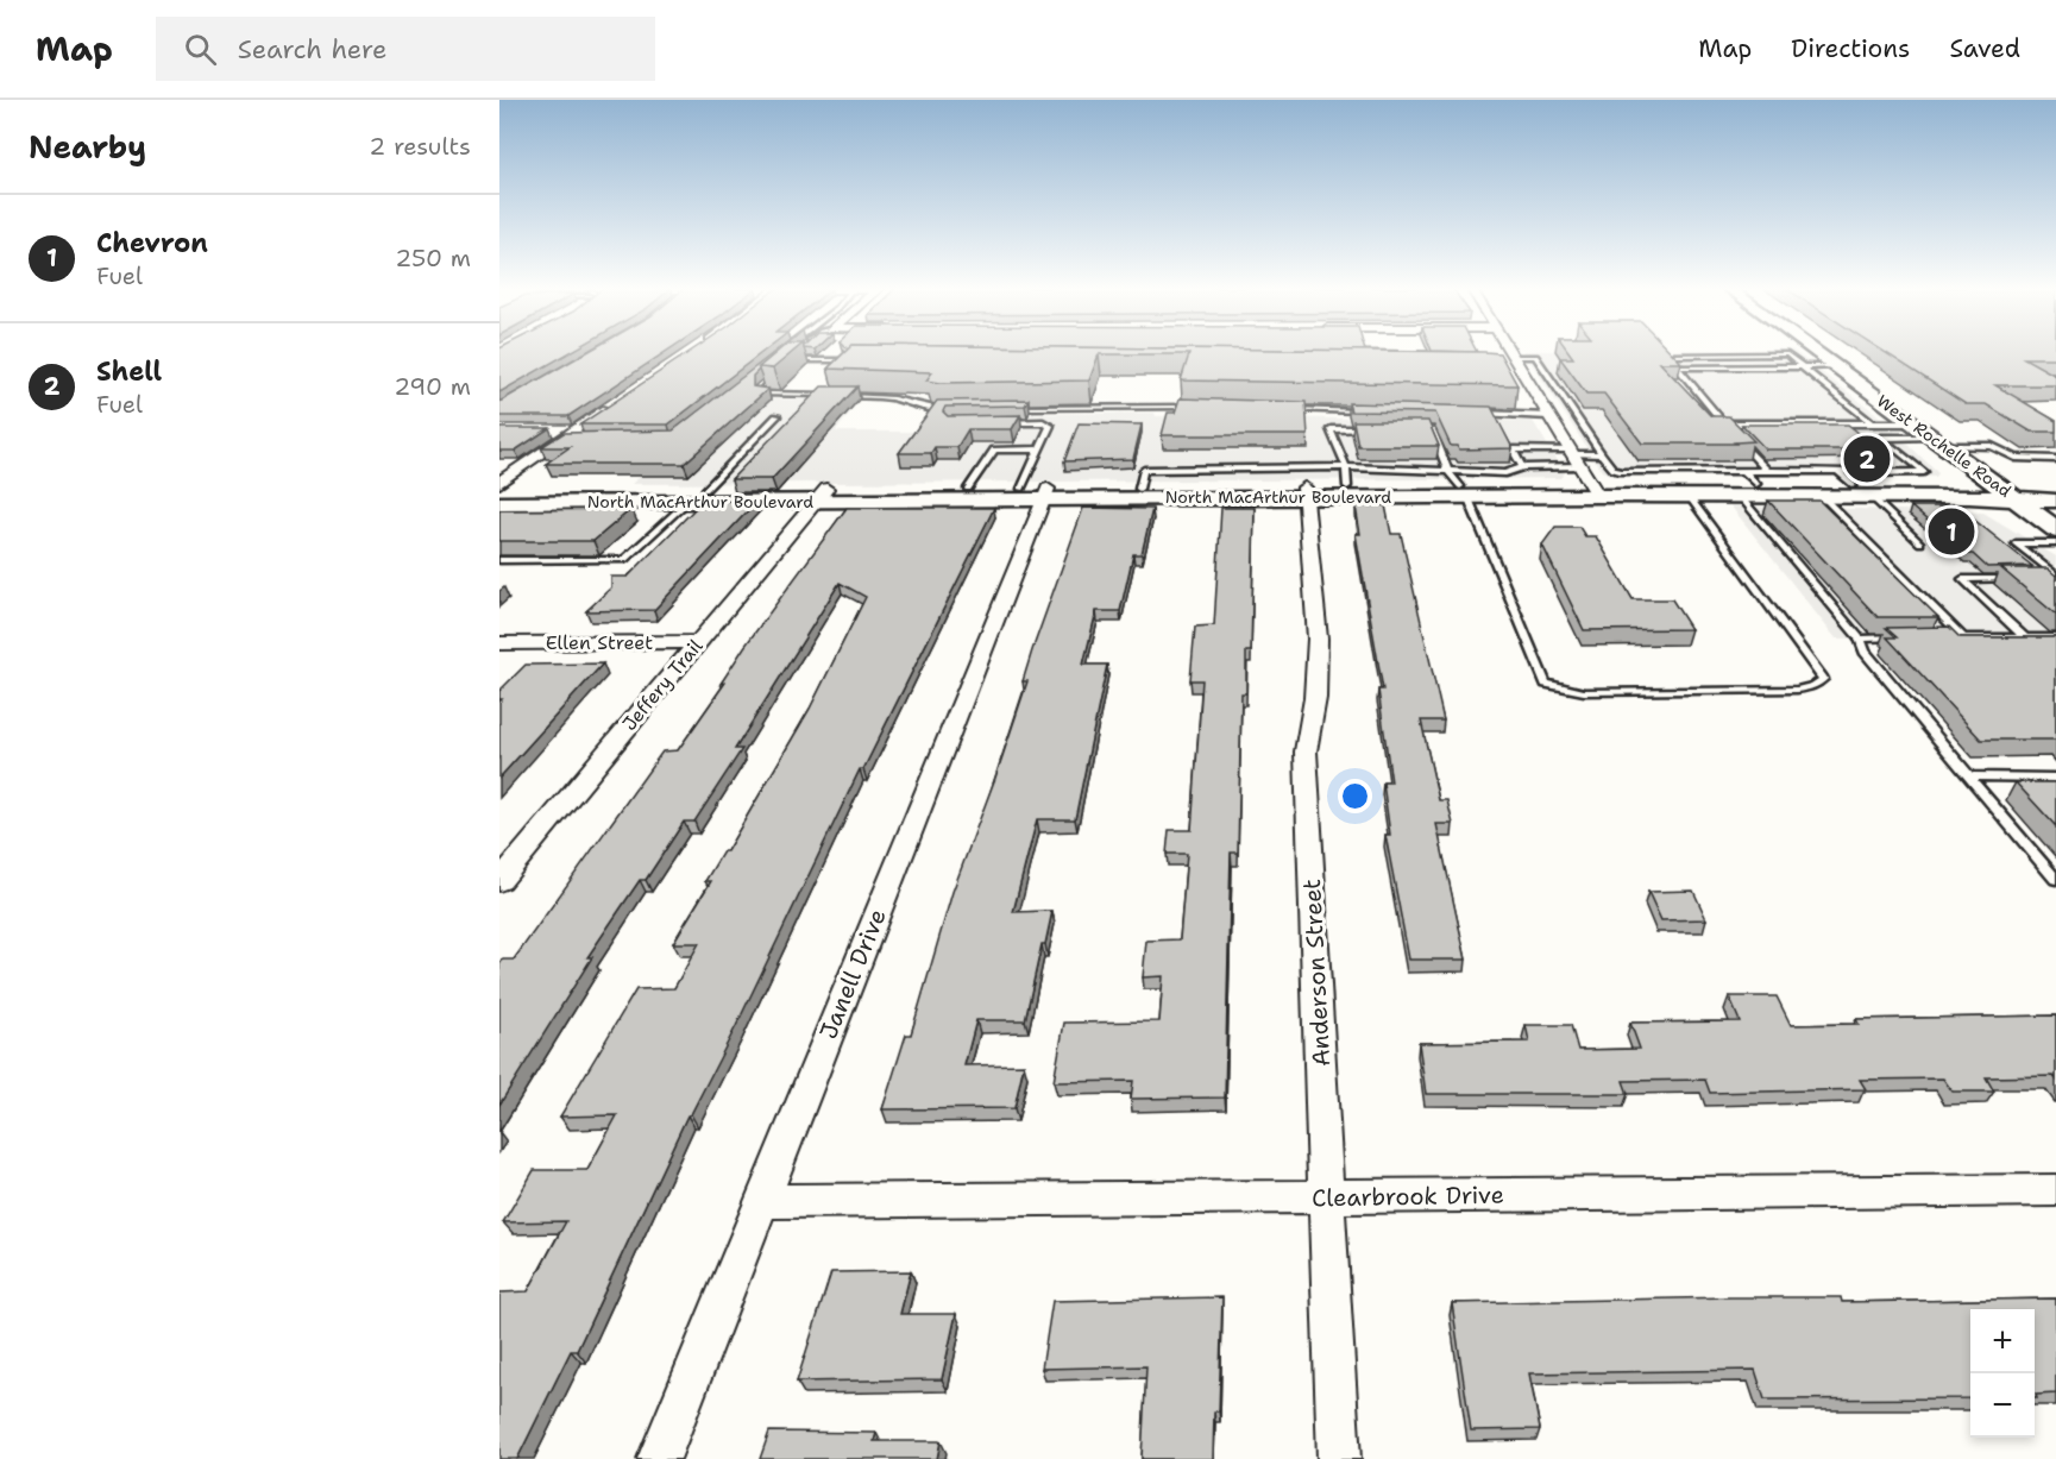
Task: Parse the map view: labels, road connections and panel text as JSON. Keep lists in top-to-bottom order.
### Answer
{
  "streets": {
    "main road": ["West Rochelle Road", "North MacArthur Boulevard"],
    "street": [
      "Ellen Street",
      "Jeffery Trail",
      "Anderson Street",
      "Janell Drive",
      "Clearbrook Drive"
    ]
  },
  "crossings": [
    ["West Rochelle Road", "North MacArthur Boulevard"],
    ["North MacArthur Boulevard", "Jeffery Trail"],
    ["North MacArthur Boulevard", "Anderson Street"],
    ["North MacArthur Boulevard", "Janell Drive"],
    ["Ellen Street", "Jeffery Trail"],
    ["Anderson Street", "Clearbrook Drive"],
    ["Janell Drive", "Clearbrook Drive"]
  ],
  "page": {
    "header": "Map",
    "search": "Search here",
    "nav": ["Map", "Directions", "Saved"],
    "heading": ["Nearby", "2 results"],
    "list": [
      {
        "mark": "1",
        "name": "Chevron",
        "note": "Fuel",
        "value": "250 m"
      },
      {
        "mark": "2",
        "name": "Shell",
        "note": "Fuel",
        "value": "290 m"
      }
    ],
    "pins": ["2", "1"],
    "map_buttons": ["+", "−"]
  }
}
